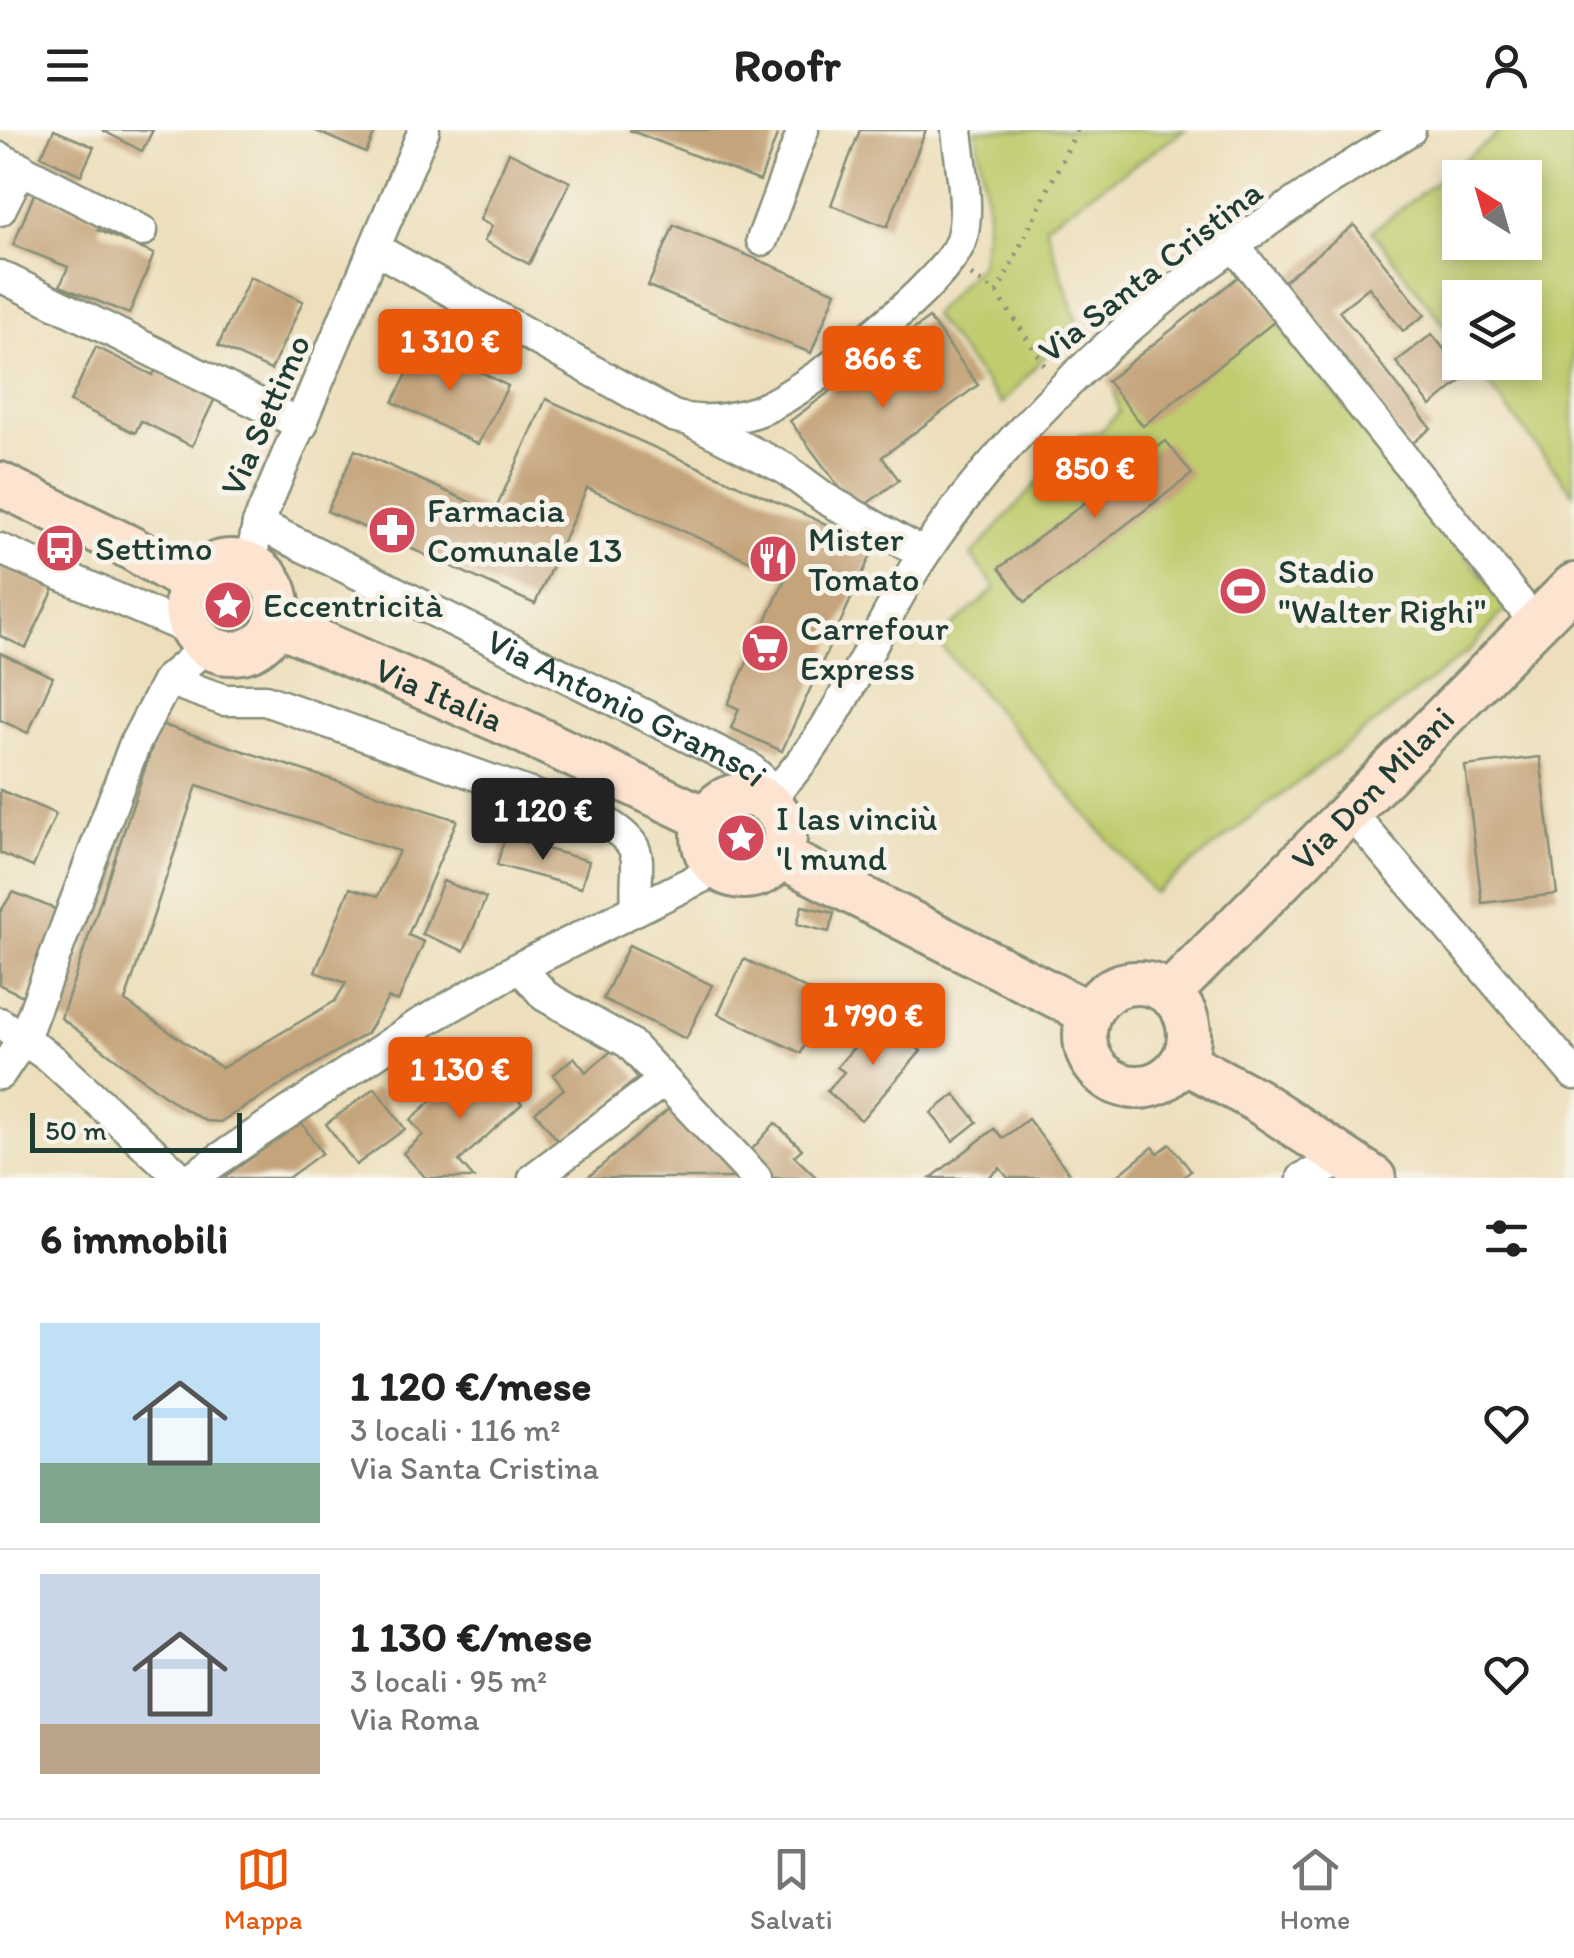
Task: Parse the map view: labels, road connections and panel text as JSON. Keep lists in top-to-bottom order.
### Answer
{
  "streets": {
    "street": [
      "Via Santa Cristina",
      "Via Settimo",
      "Via Italia",
      "Via Antonio Gramsci",
      "Via Don Milani"
    ]
  },
  "crossings": [
    ["Via Santa Cristina", "Via Italia"],
    ["Via Santa Cristina", "Via Antonio Gramsci"],
    ["Via Settimo", "Via Antonio Gramsci"],
    ["Via Italia", "Via Antonio Gramsci"]
  ],
  "places": {
    "pharmacy": ["Farmacia Comunale 13"],
    "bus stop": ["Settimo"],
    "restaurant": ["Mister Tomato"],
    "sports": ["Stadio \"Walter Righi\""],
    "place": ["Eccentricità", "I las vinciù 'l mund"],
    "supermarket": ["Carrefour Express"]
  },
  "scale_bar": "50 m",
  "north": "top left",
  "page": {
    "header": "Roofr",
    "price": [
      "1 310 €",
      "866 €",
      "850 €",
      "1 120 €",
      "1 790 €",
      "1 130 €"
    ],
    "scale": "50 m",
    "heading": "6 immobili",
    "list": [
      {
        "name": "1 120 €/mese",
        "note": "3 locali · 116 m² · Via Santa Cristina"
      },
      {
        "name": "1 130 €/mese",
        "note": "3 locali · 95 m² · Via Roma"
      }
    ],
    "tabs": ["Mappa", "Salvati", "Home"]
  }
}
